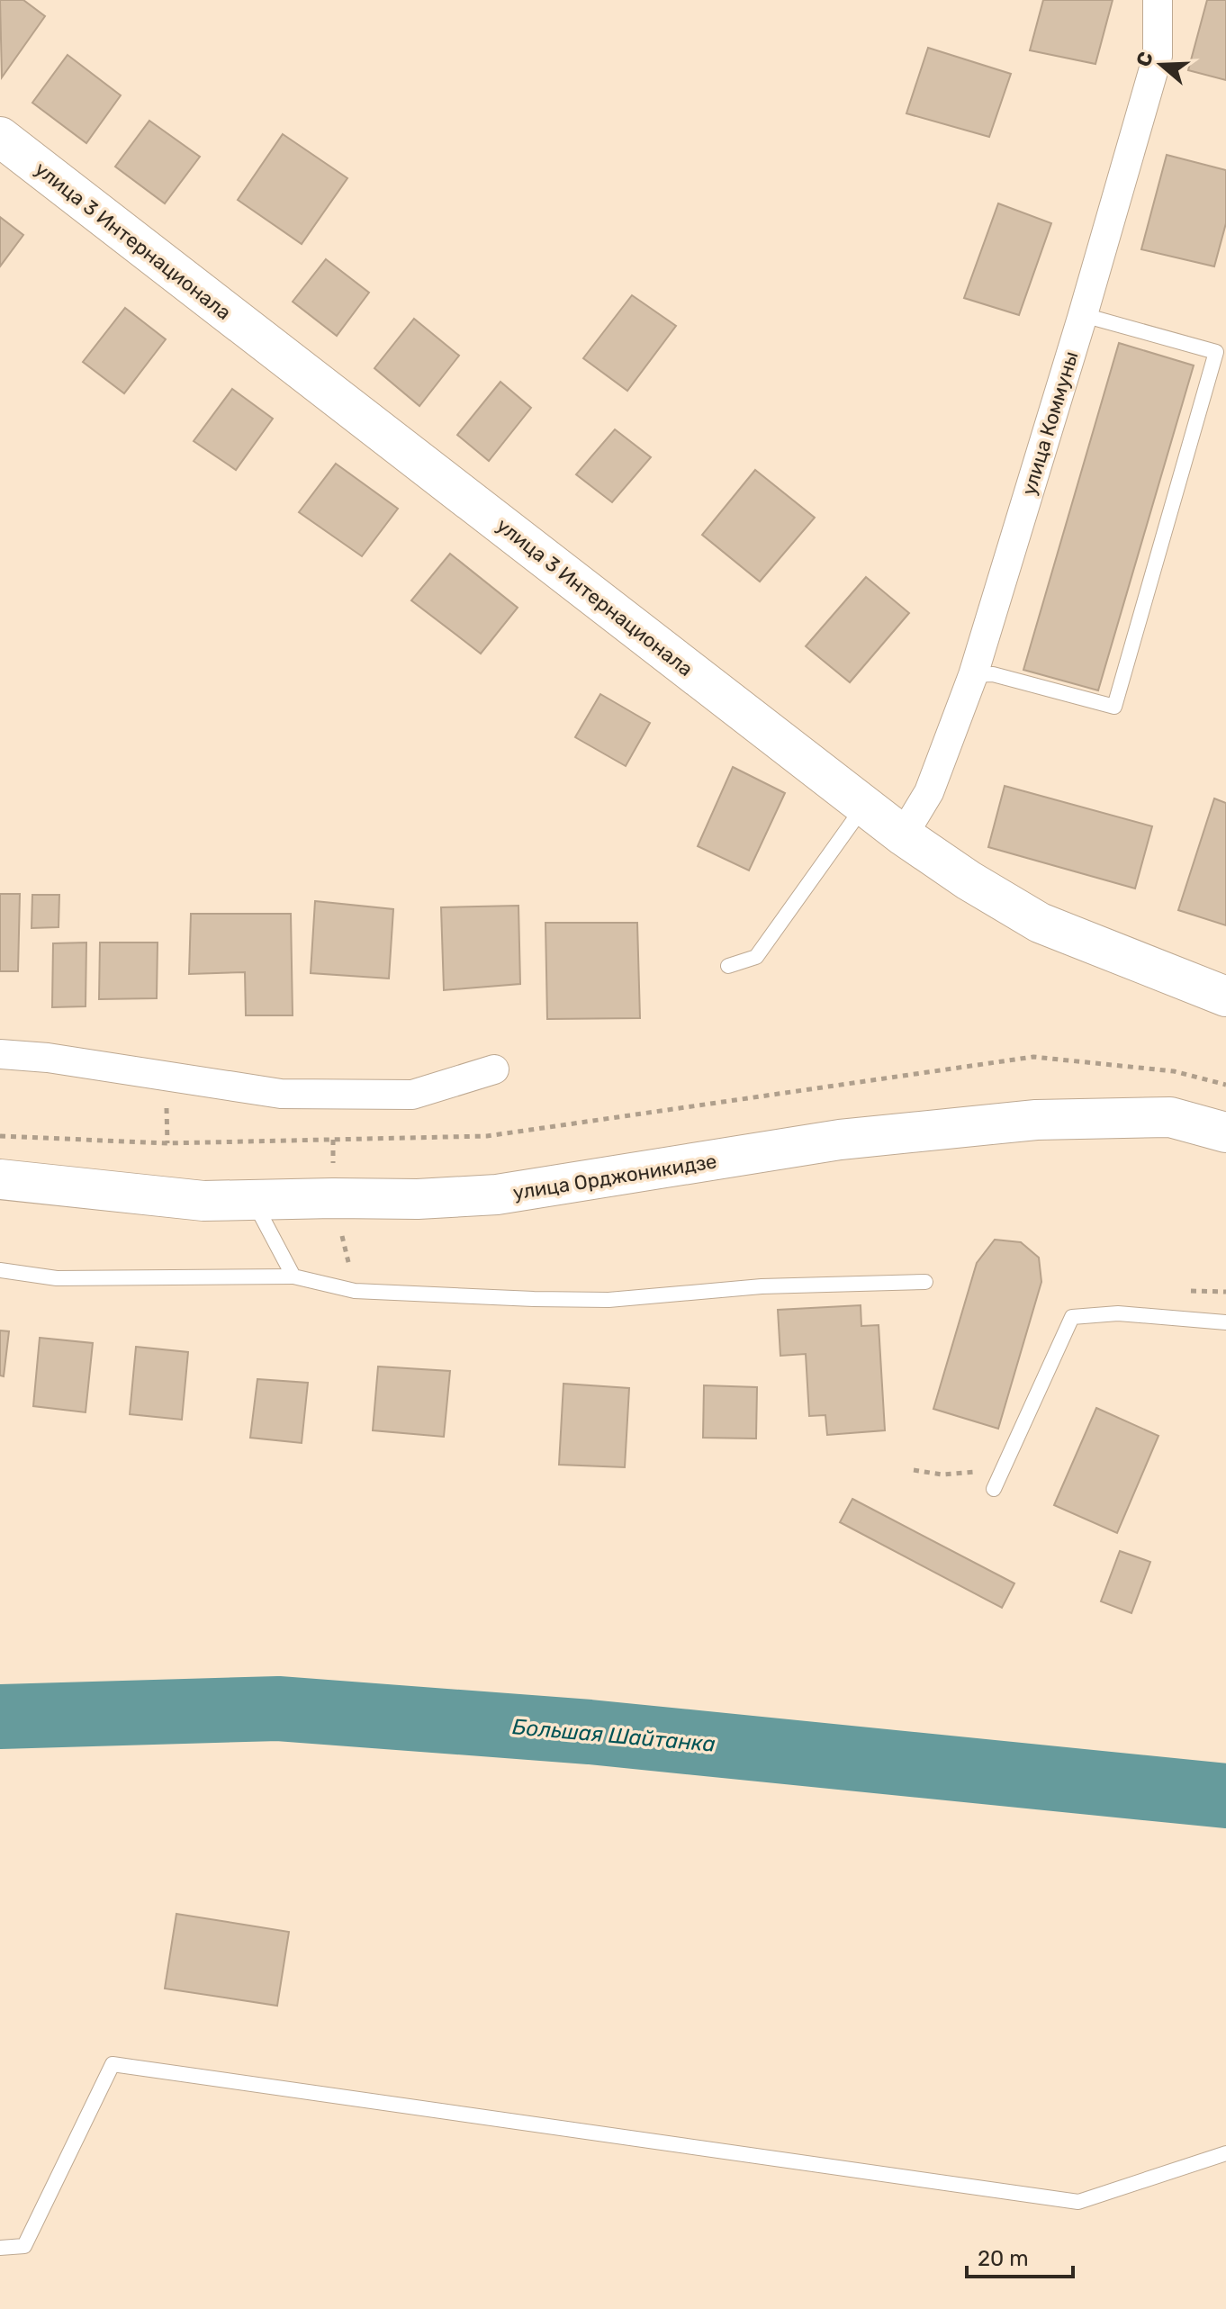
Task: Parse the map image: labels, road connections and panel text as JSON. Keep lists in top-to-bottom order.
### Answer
{
  "streets": {
    "street": ["улица 3 Интернационала", "улица Коммуны", "улица Орджоникидзе"]
  },
  "crossings": [
    ["улица 3 Интернационала", "улица Коммуны"]
  ],
  "water": ["Большая Шайтанка"],
  "scale_bar": "20 m",
  "north": "left"
}
